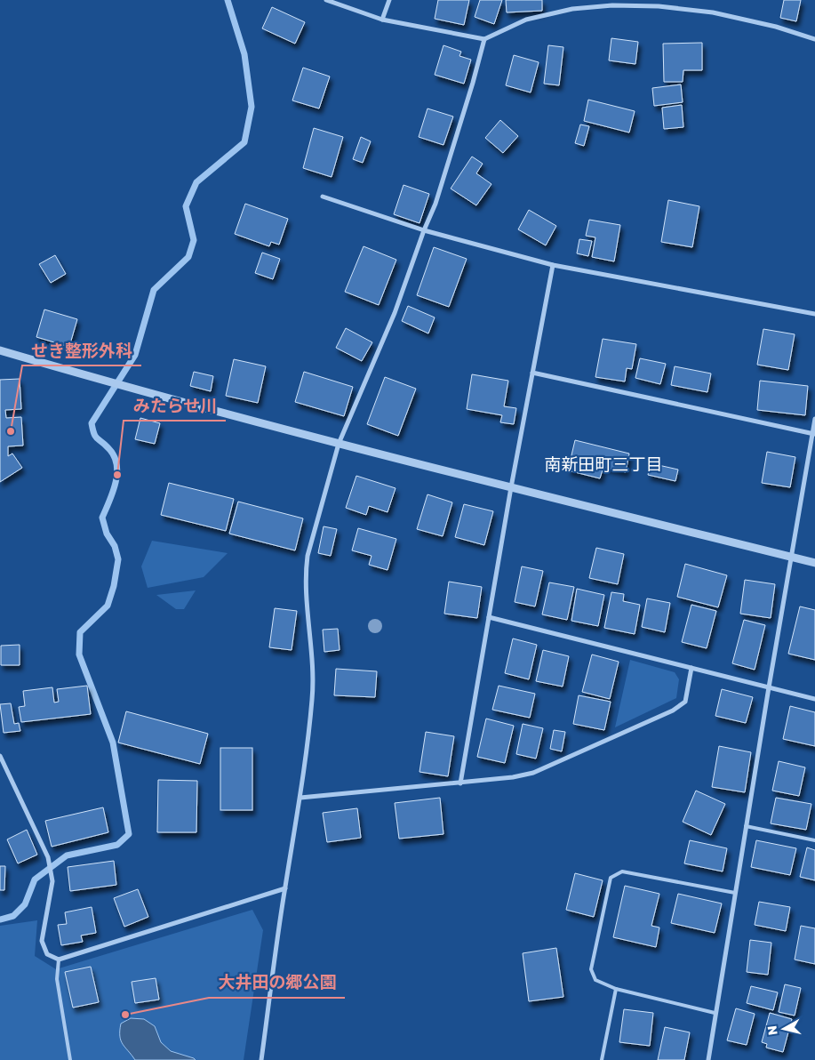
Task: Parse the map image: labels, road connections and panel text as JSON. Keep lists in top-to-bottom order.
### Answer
{
  "districts": ["南新田町三丁目"],
  "places": ["せき整形外科", "みたらせ川", "大井田の郷公園"],
  "north": "left"
}
